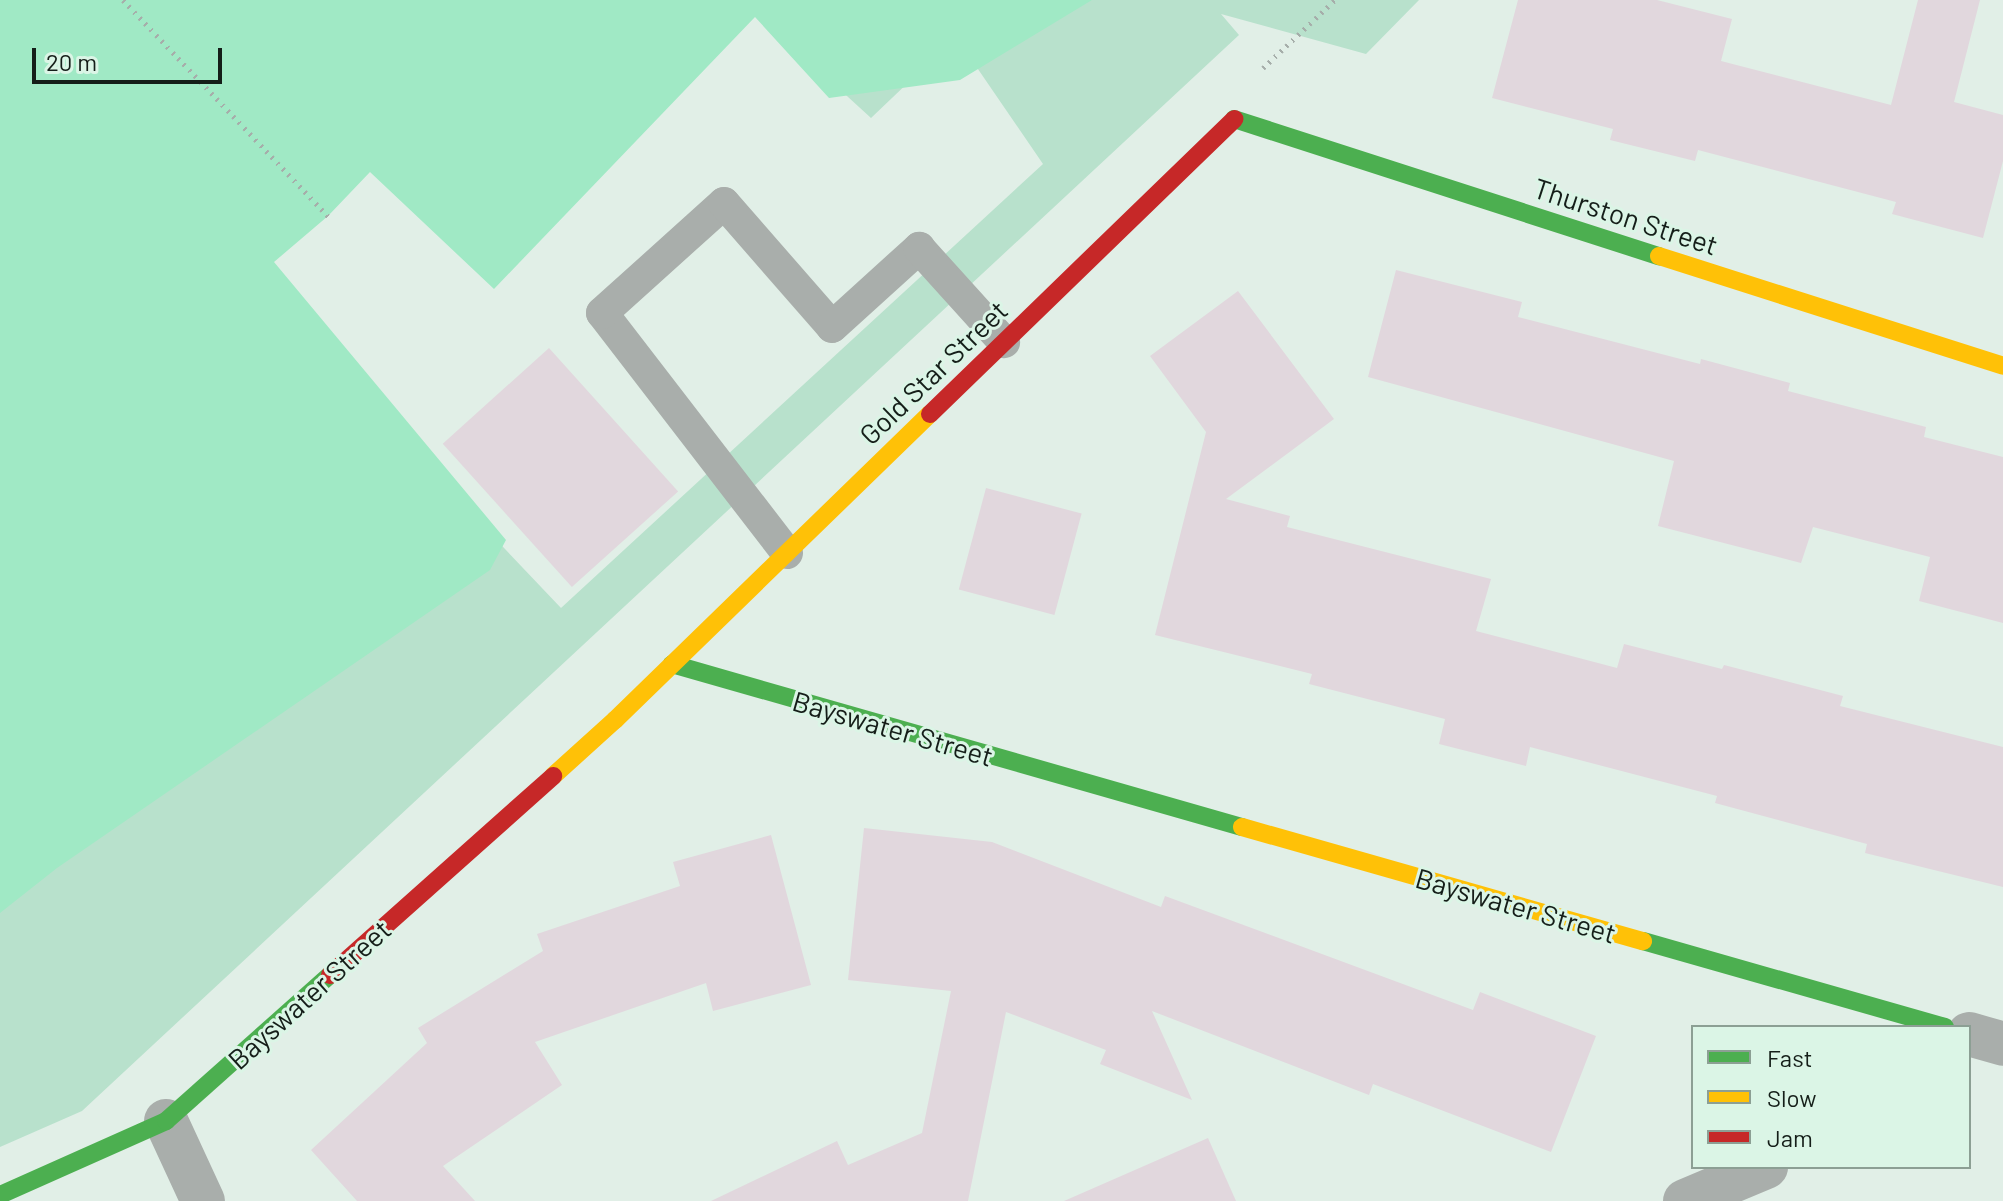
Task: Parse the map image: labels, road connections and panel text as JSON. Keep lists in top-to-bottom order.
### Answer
{
  "streets": {
    "street": ["Thurston Street", "Gold Star Street", "Bayswater Street"]
  },
  "crossings": [
    ["Thurston Street", "Gold Star Street"],
    ["Gold Star Street", "Bayswater Street"]
  ],
  "legend": ["Fast", "Slow", "Jam"],
  "scale_bar": "20 m"
}
